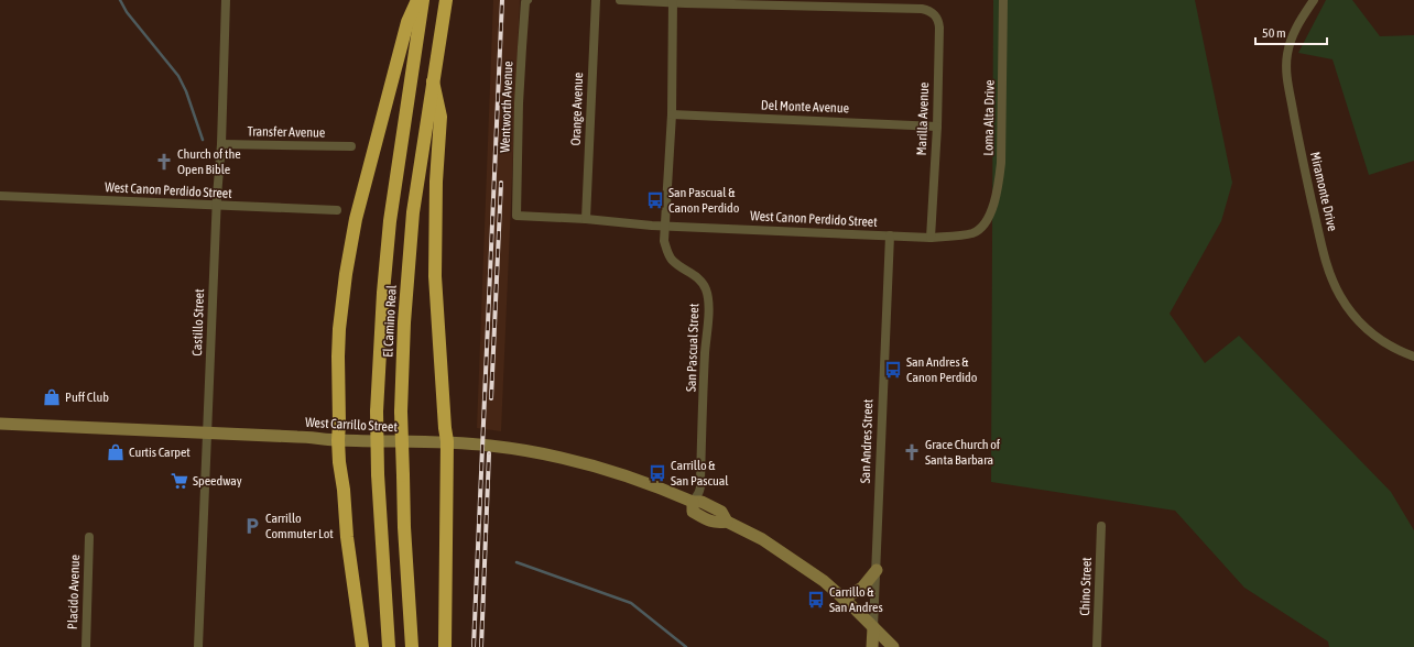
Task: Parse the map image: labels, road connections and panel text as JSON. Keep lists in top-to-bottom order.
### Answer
{
  "streets": {
    "highway": ["El Camino Real"],
    "main road": ["West Carrillo Street", "San Andres Street"],
    "street": [
      "Wentworth Avenue",
      "Del Monte Avenue",
      "Orange Avenue",
      "Loma Alta Drive",
      "Marilla Avenue",
      "Transfer Avenue",
      "West Canon Perdido Street",
      "Miramonte Drive",
      "Castillo Street",
      "San Pascual Street",
      "Chino Street",
      "Placido Avenue"
    ]
  },
  "crossings": [
    ["Wentworth Avenue", "West Canon Perdido Street"],
    ["Del Monte Avenue", "Marilla Avenue"],
    ["Del Monte Avenue", "San Pascual Street"],
    ["Orange Avenue", "West Canon Perdido Street"],
    ["Loma Alta Drive", "West Canon Perdido Street"],
    ["Marilla Avenue", "West Canon Perdido Street"],
    ["Marilla Avenue", "San Pascual Street"],
    ["Transfer Avenue", "Castillo Street"],
    ["West Canon Perdido Street", "Castillo Street"],
    ["West Canon Perdido Street", "San Pascual Street"],
    ["West Canon Perdido Street", "San Andres Street"],
    ["Castillo Street", "West Carrillo Street"],
    ["San Pascual Street", "West Carrillo Street"]
  ],
  "places": {
    "church": ["Church of the Open Bible", "Grace Church of Santa Barbara"],
    "bus stop": [
      "San Pascual & Canon Perdido",
      "San Andres & Canon Perdido",
      "Carrillo & San Pascual",
      "Carrillo & San Andres"
    ],
    "shop": ["Puff Club", "Curtis Carpet"],
    "supermarket": ["Speedway"],
    "parking": ["Carrillo Commuter Lot"]
  },
  "scale_bar": "50 m"
}
